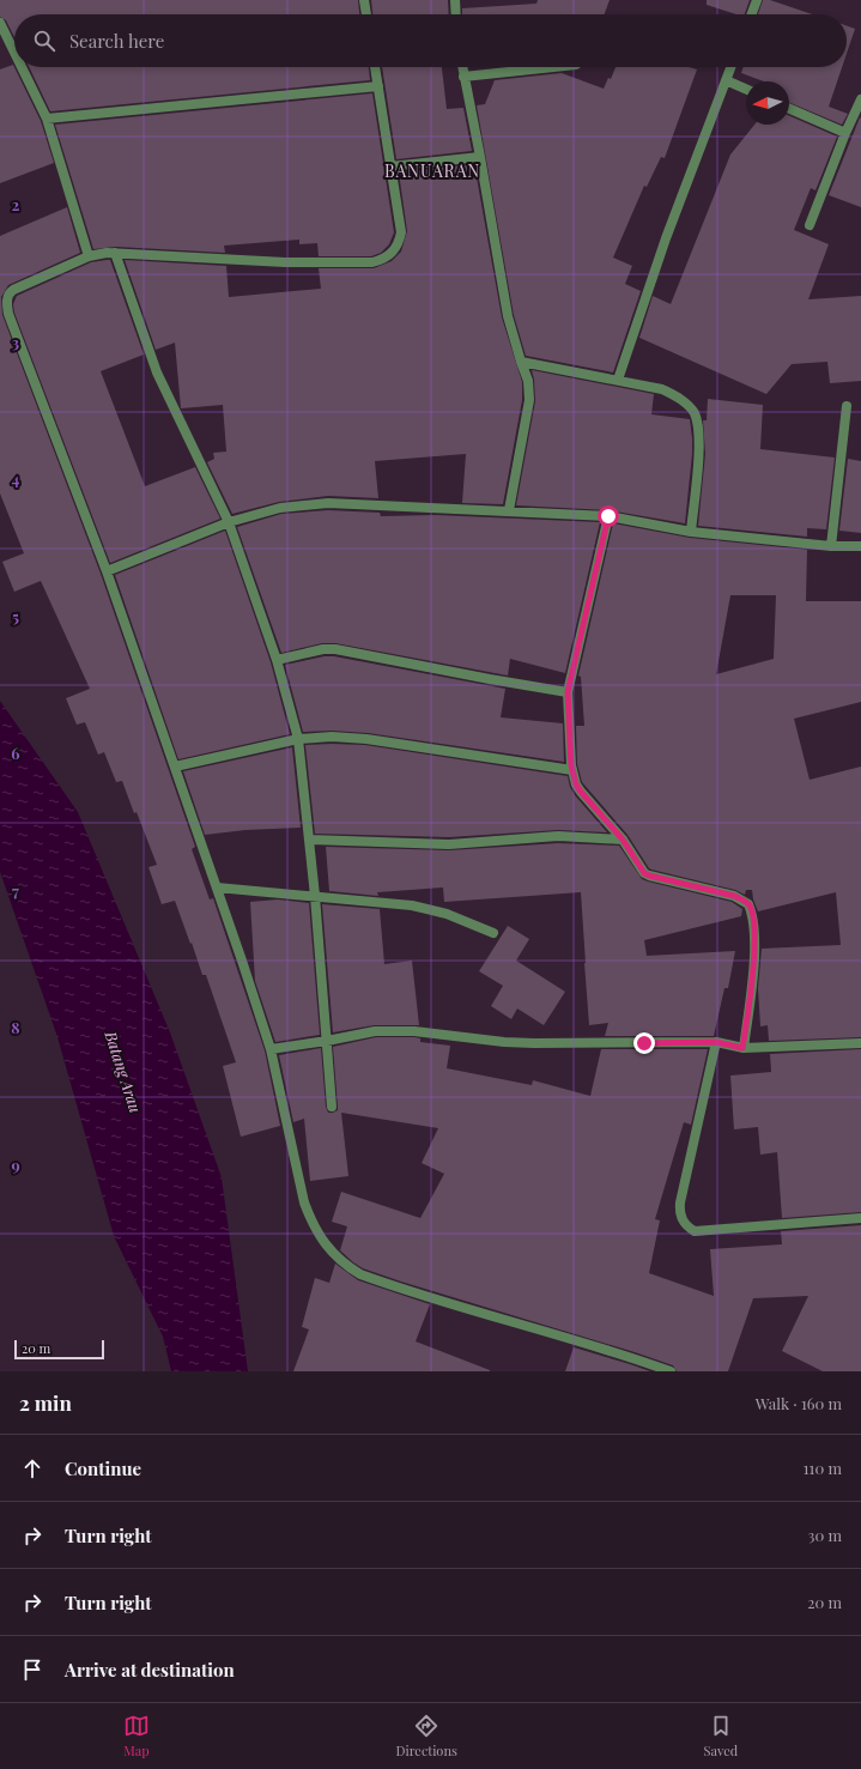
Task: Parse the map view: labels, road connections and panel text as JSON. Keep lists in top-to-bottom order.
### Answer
{
  "districts": ["BANUARAN"],
  "water": ["Batang Arau"],
  "scale_bar": "20 m",
  "north": "left",
  "page": {
    "search": "Search here",
    "scale": "20 m",
    "heading": ["2 min", "Walk · 160 m"],
    "list": [
      ["Continue", "110 m"],
      ["Turn right", "30 m"],
      ["Turn right", "20 m"],
      "Arrive at destination"
    ],
    "nav": ["Map", "Directions", "Saved"]
  },
  "grid": {
    "rows": [
      "2",
      "3",
      "4",
      "5",
      "6",
      "7",
      "8",
      "9"
    ]
  }
}
